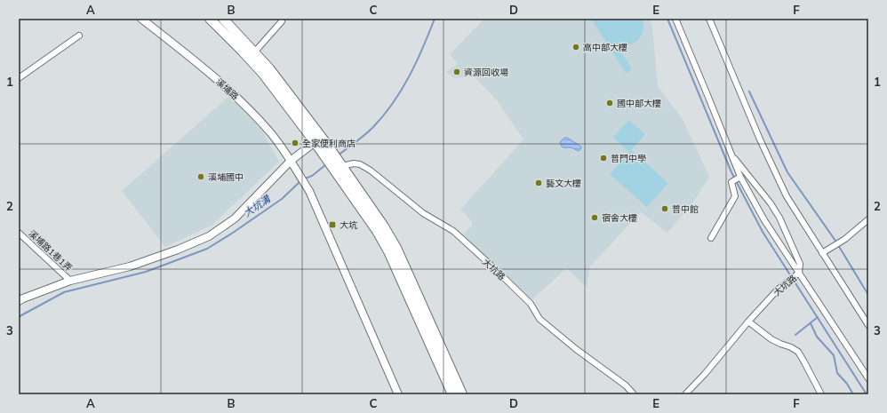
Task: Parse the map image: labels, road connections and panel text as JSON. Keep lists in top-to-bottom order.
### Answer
{
  "streets": {
    "street": ["溪埔路", "溪埔路1巷1弄", "大坑路"]
  },
  "water": ["大坑溝"],
  "places": {
    "other": [
      "高中部大樓",
      "資源回收場",
      "國中部大樓",
      "全家便利商店",
      "普門中學",
      "溪埔國中",
      "藝文大樓",
      "普中館",
      "宿舍大樓"
    ],
    "transit": ["大坑"]
  },
  "grid": {
    "columns": [
      "A",
      "B",
      "C",
      "D",
      "E",
      "F"
    ],
    "rows": ["1", "2", "3"]
  }
}
